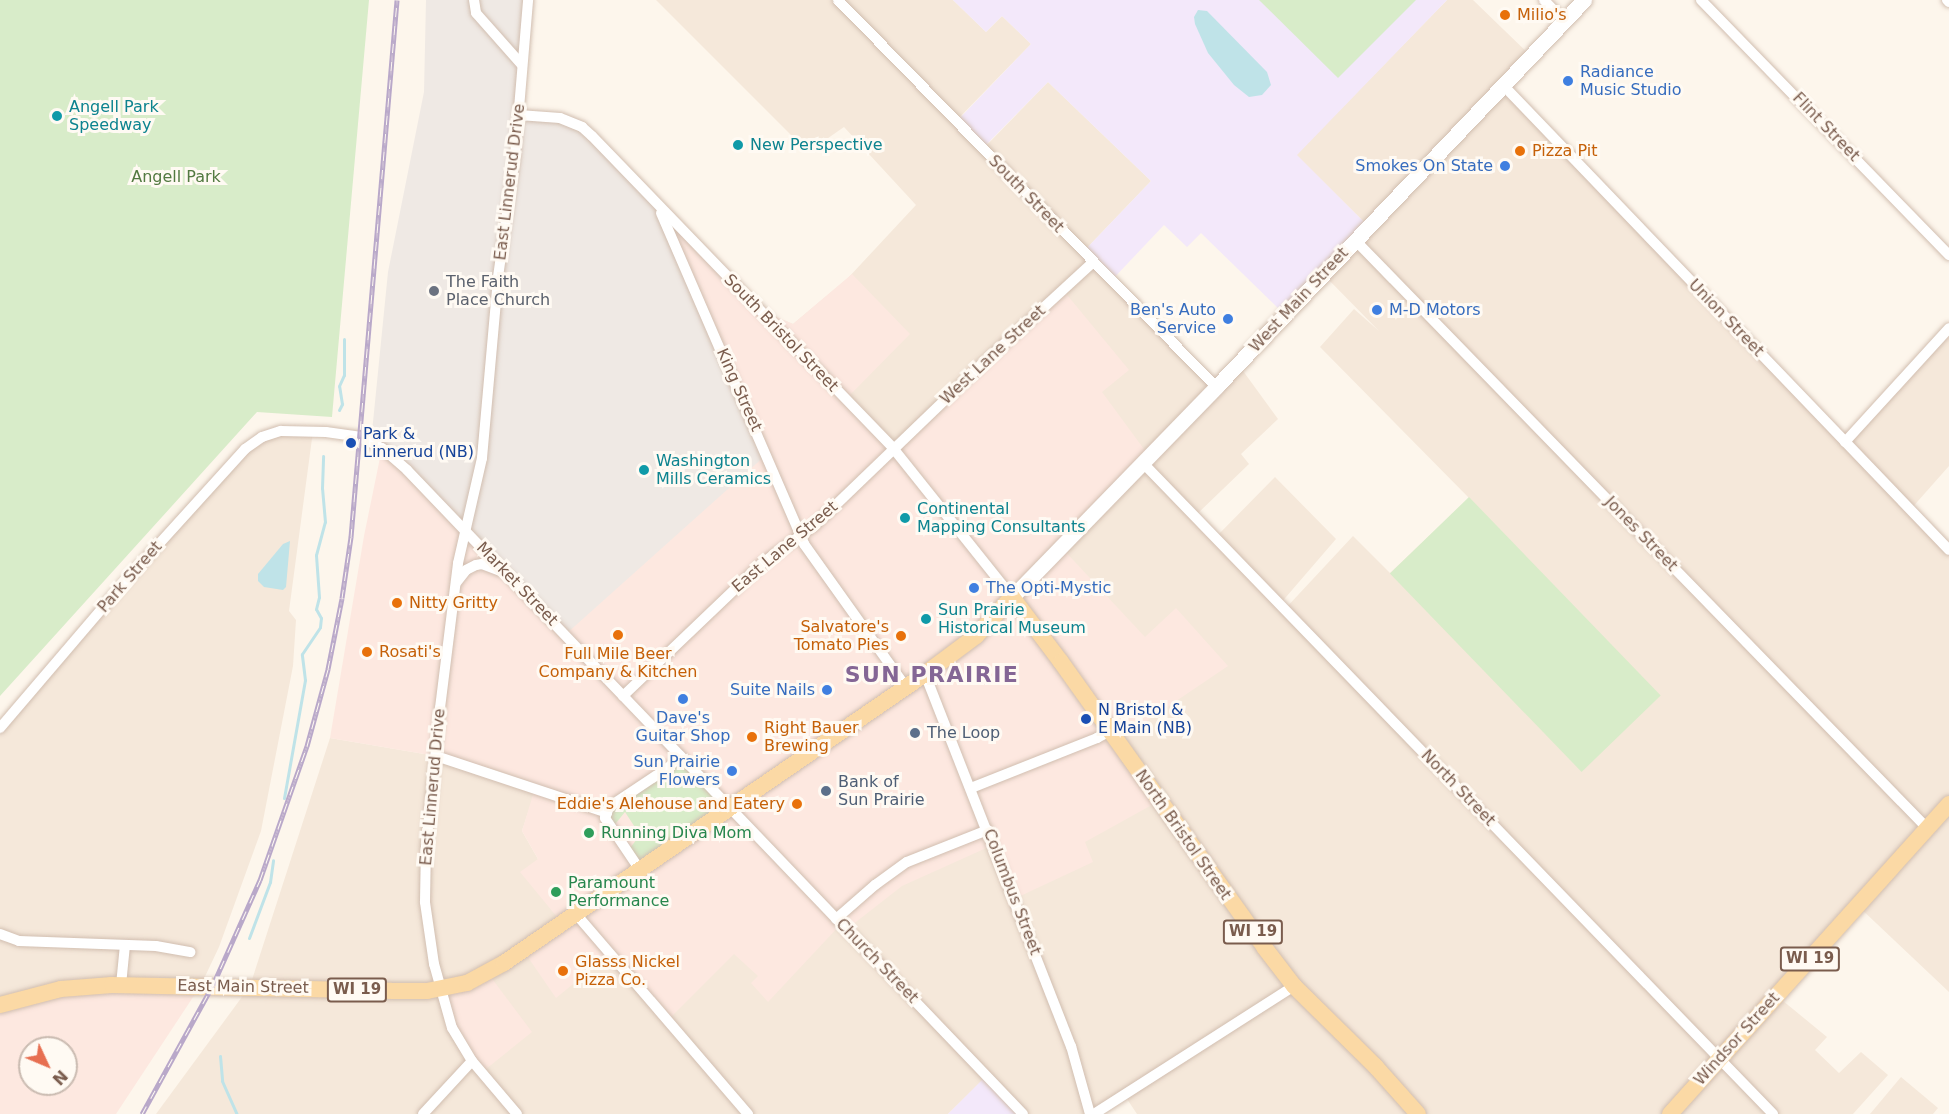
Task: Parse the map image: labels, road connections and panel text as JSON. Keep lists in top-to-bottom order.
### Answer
{
  "streets": {
    "main road": [
      "West Main Street",
      "North Bristol Street",
      "WI 19",
      "East Main Street",
      "Windsor Street"
    ],
    "street": [
      "Flint Street",
      "East Linnerud Drive",
      "South Street",
      "Union Street",
      "South Bristol Street",
      "West Lane Street",
      "King Street",
      "Jones Street",
      "East Lane Street",
      "Park Street",
      "Market Street",
      "North Street",
      "Columbus Street",
      "Church Street"
    ]
  },
  "crossings": [
    ["East Linnerud Drive", "South Bristol Street"],
    ["East Linnerud Drive", "Market Street"],
    ["East Linnerud Drive", "East Main Street"],
    ["South Street", "West Main Street"],
    ["South Street", "West Lane Street"],
    ["West Main Street", "Union Street"],
    ["West Main Street", "South Bristol Street"],
    ["West Main Street", "Jones Street"],
    ["West Main Street", "North Street"],
    ["West Main Street", "North Bristol Street"],
    ["West Main Street", "East Main Street"],
    ["South Bristol Street", "West Lane Street"],
    ["South Bristol Street", "King Street"],
    ["South Bristol Street", "East Lane Street"],
    ["South Bristol Street", "North Bristol Street"],
    ["South Bristol Street", "East Main Street"],
    ["West Lane Street", "East Lane Street"],
    ["King Street", "East Lane Street"],
    ["King Street", "East Main Street"],
    ["Jones Street", "Windsor Street"],
    ["East Lane Street", "Market Street"],
    ["Park Street", "Market Street"],
    ["Market Street", "Church Street"],
    ["Market Street", "East Main Street"],
    ["North Street", "Windsor Street"],
    ["North Bristol Street", "East Main Street"],
    ["Columbus Street", "East Main Street"],
    ["Church Street", "East Main Street"]
  ],
  "districts": ["SUN PRAIRIE"],
  "parks": ["Angell Park"],
  "places": [
    "Milio's",
    "Radiance Music Studio",
    "Angell Park Speedway",
    "New Perspective",
    "Pizza Pit",
    "Smokes On State",
    "The Faith Place Church",
    "M-D Motors",
    "Ben's Auto Service",
    "Park & Linnerud (NB)",
    "Washington Mills Ceramics",
    "Continental Mapping Consultants",
    "The Opti-Mystic",
    "Nitty Gritty",
    "Sun Prairie Historical Museum",
    "Full Mile Beer Company & Kitchen",
    "Salvatore's Tomato Pies",
    "Rosati's",
    "Suite Nails",
    "Dave's Guitar Shop",
    "N Bristol & E Main (NB)",
    "The Loop",
    "Right Bauer Brewing",
    "Sun Prairie Flowers",
    "Bank of Sun Prairie",
    "Eddie's Alehouse and Eatery",
    "Running Diva Mom",
    "Paramount Performance",
    "Glasss Nickel Pizza Co."
  ],
  "north": "bottom right"
}
